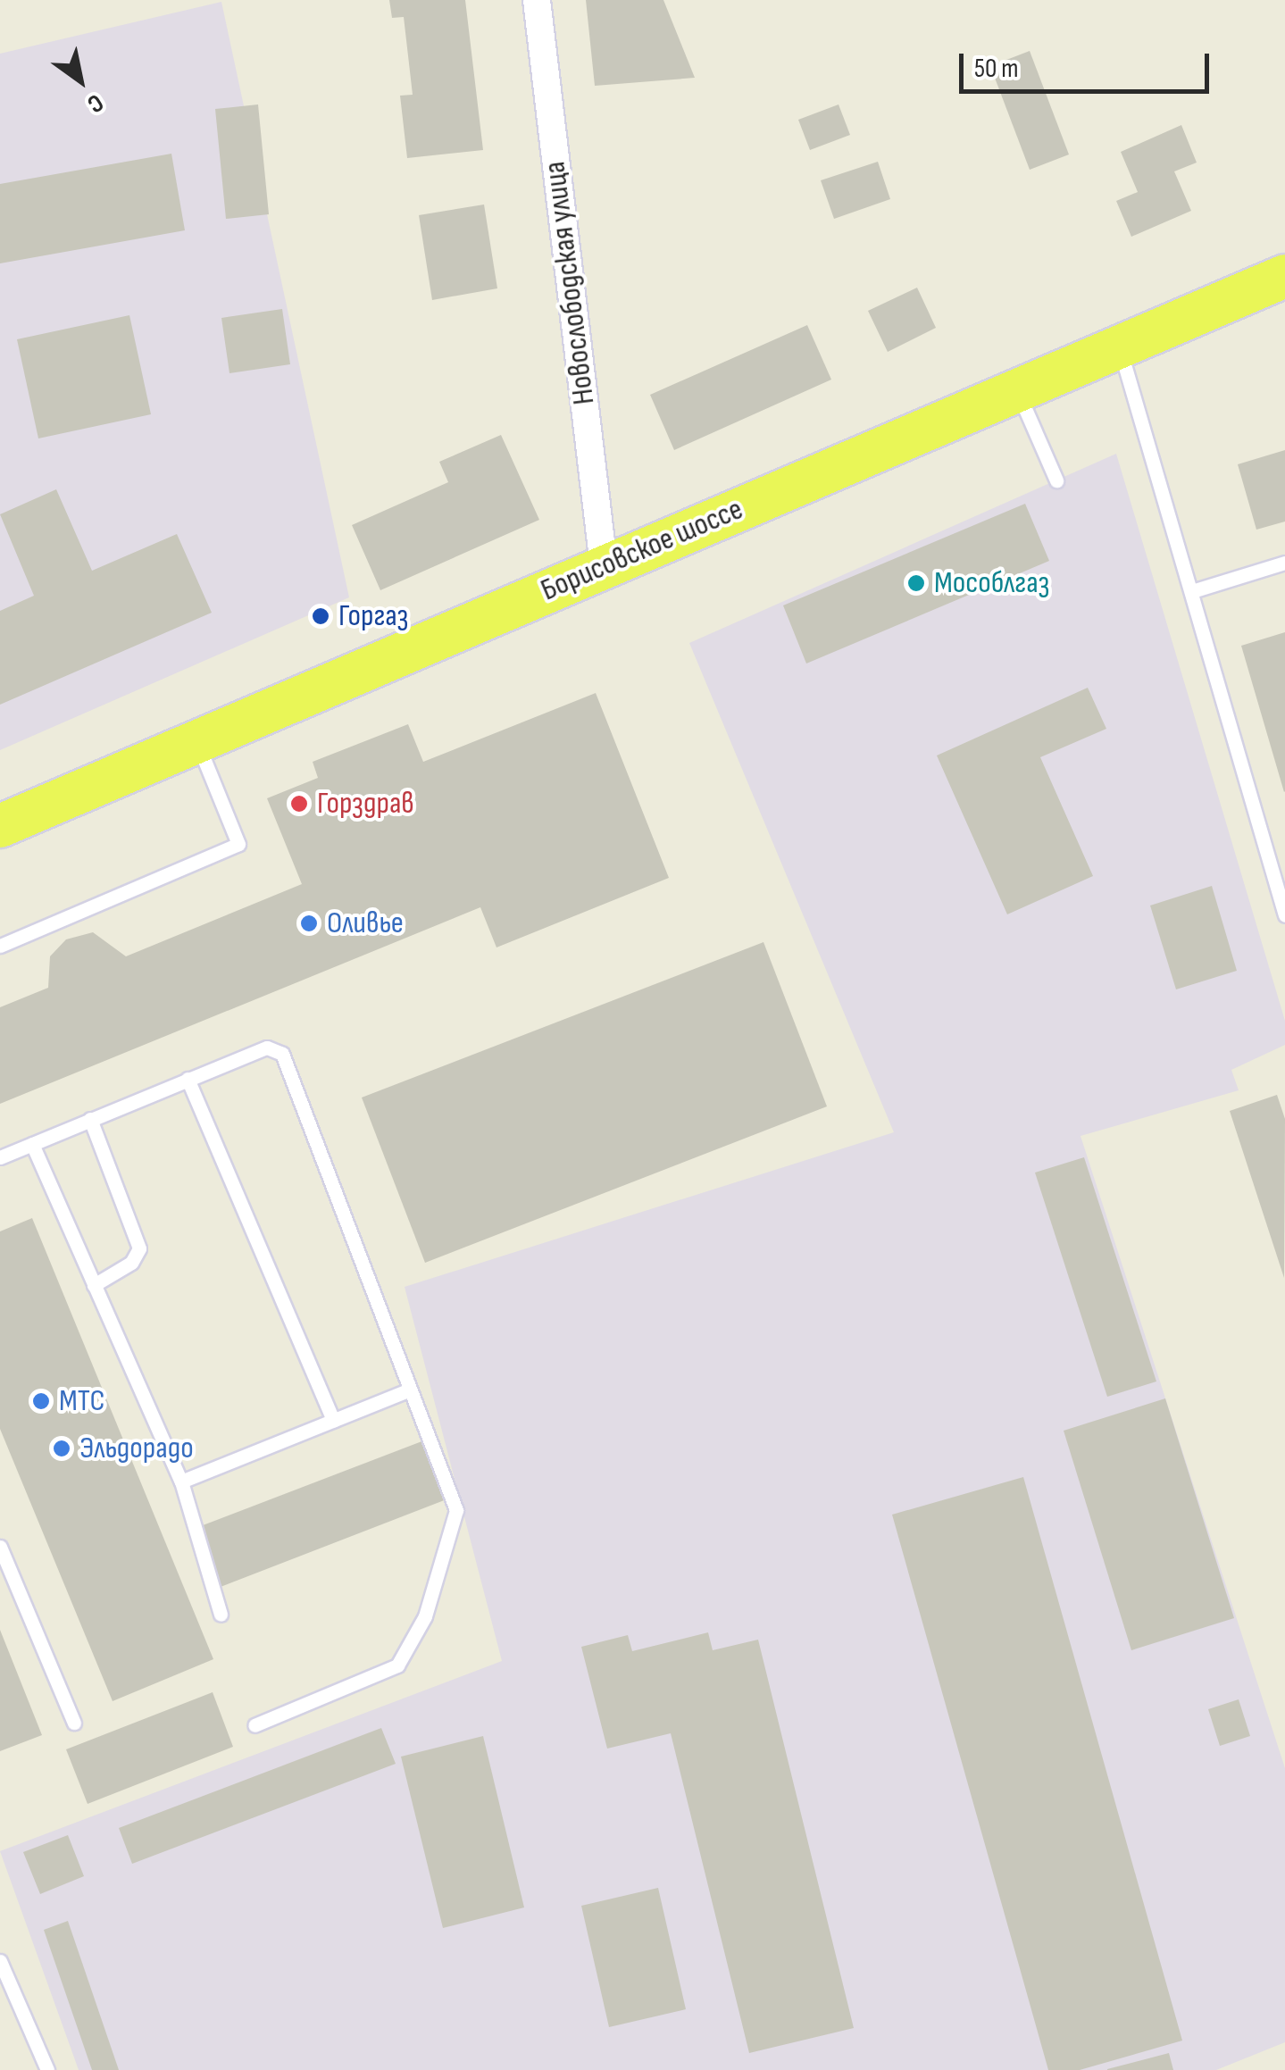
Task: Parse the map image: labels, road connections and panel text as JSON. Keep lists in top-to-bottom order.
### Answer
{
  "streets": {
    "main road": ["Борисовское шоссе"],
    "street": ["Новослободская улица"]
  },
  "crossings": [
    ["Новослободская улица", "Борисовское шоссе"]
  ],
  "places": [
    "Мособлгаз",
    "Горгаз",
    "Горздрав",
    "Оливье",
    "МТС",
    "Эльдорадо"
  ],
  "scale_bar": "50 m",
  "north": "bottom right"
}
